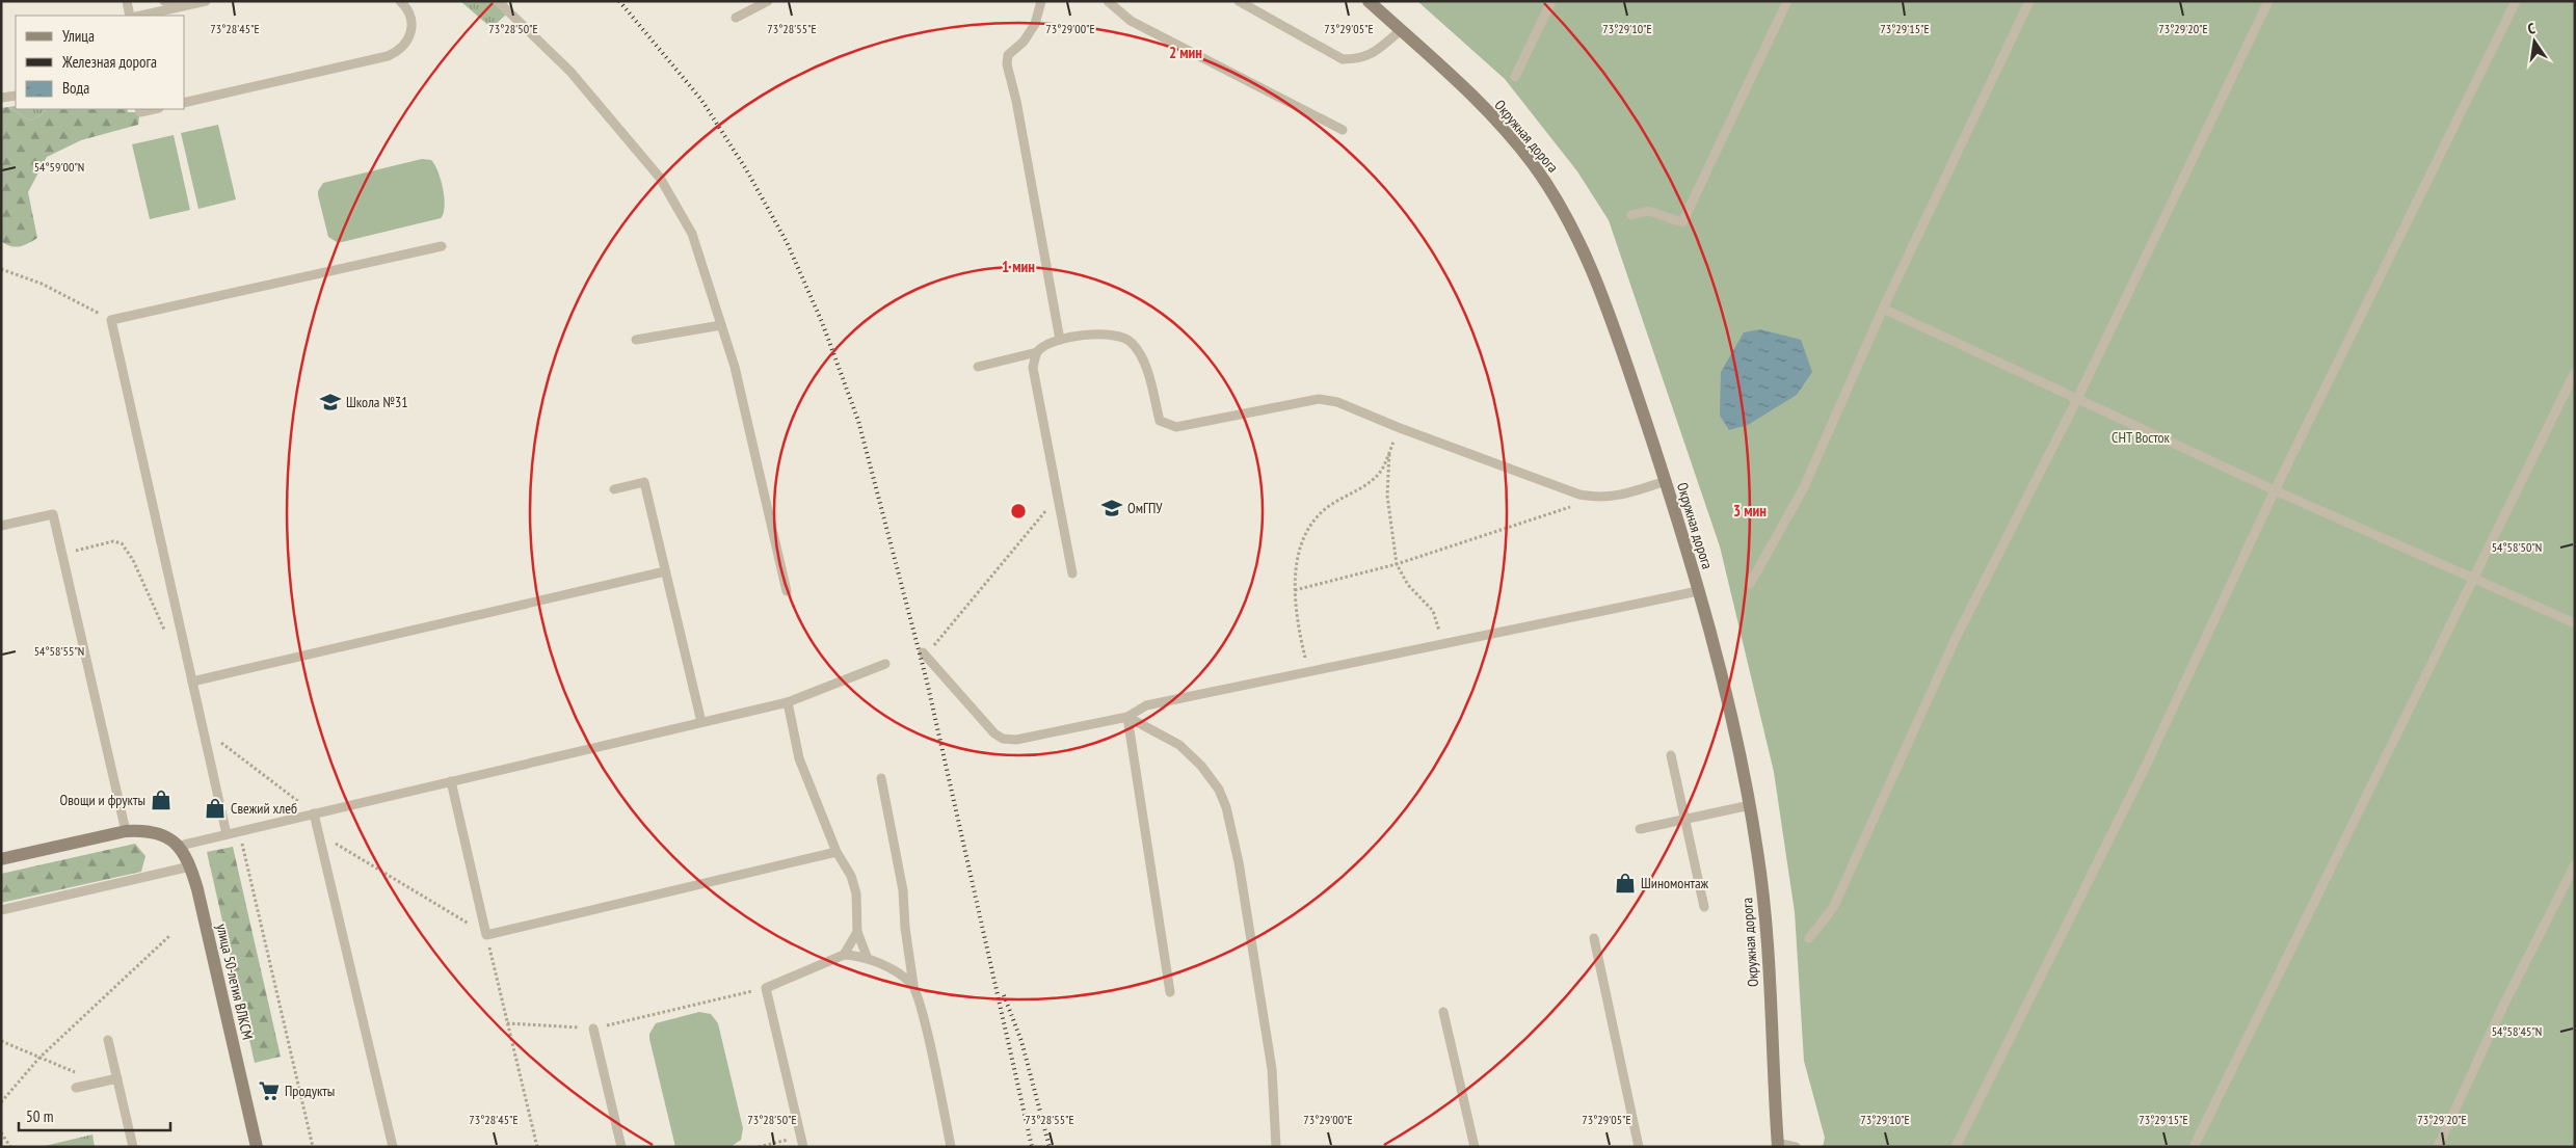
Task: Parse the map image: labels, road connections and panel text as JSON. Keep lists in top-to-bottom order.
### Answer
{
  "streets": {
    "main road": ["Окружная дорога", "улица 50-летия ВЛКСМ"]
  },
  "parks": ["СНТ Восток"],
  "places": {
    "school or university": ["Школа №31", "ОмГПУ"],
    "shop": ["Овощи и фрукты", "Свежий хлеб", "Шиномонтаж"],
    "supermarket": ["Продукты"]
  },
  "legend": ["Улица", "Железная дорога", "Вода"],
  "scale_bar": "50 m",
  "north": "top",
  "coordinates": [
    "73°28'45\"E",
    "73°28'50\"E",
    "73°28'55\"E",
    "73°29'00\"E",
    "73°29'05\"E",
    "73°29'10\"E",
    "73°29'15\"E",
    "73°29'20\"E",
    "54°59'00\"N",
    "54°58'50\"N",
    "54°58'55\"N",
    "54°58'45\"N"
  ],
  "rings": ["2 мин", "1 мин", "3 мин"]
}
